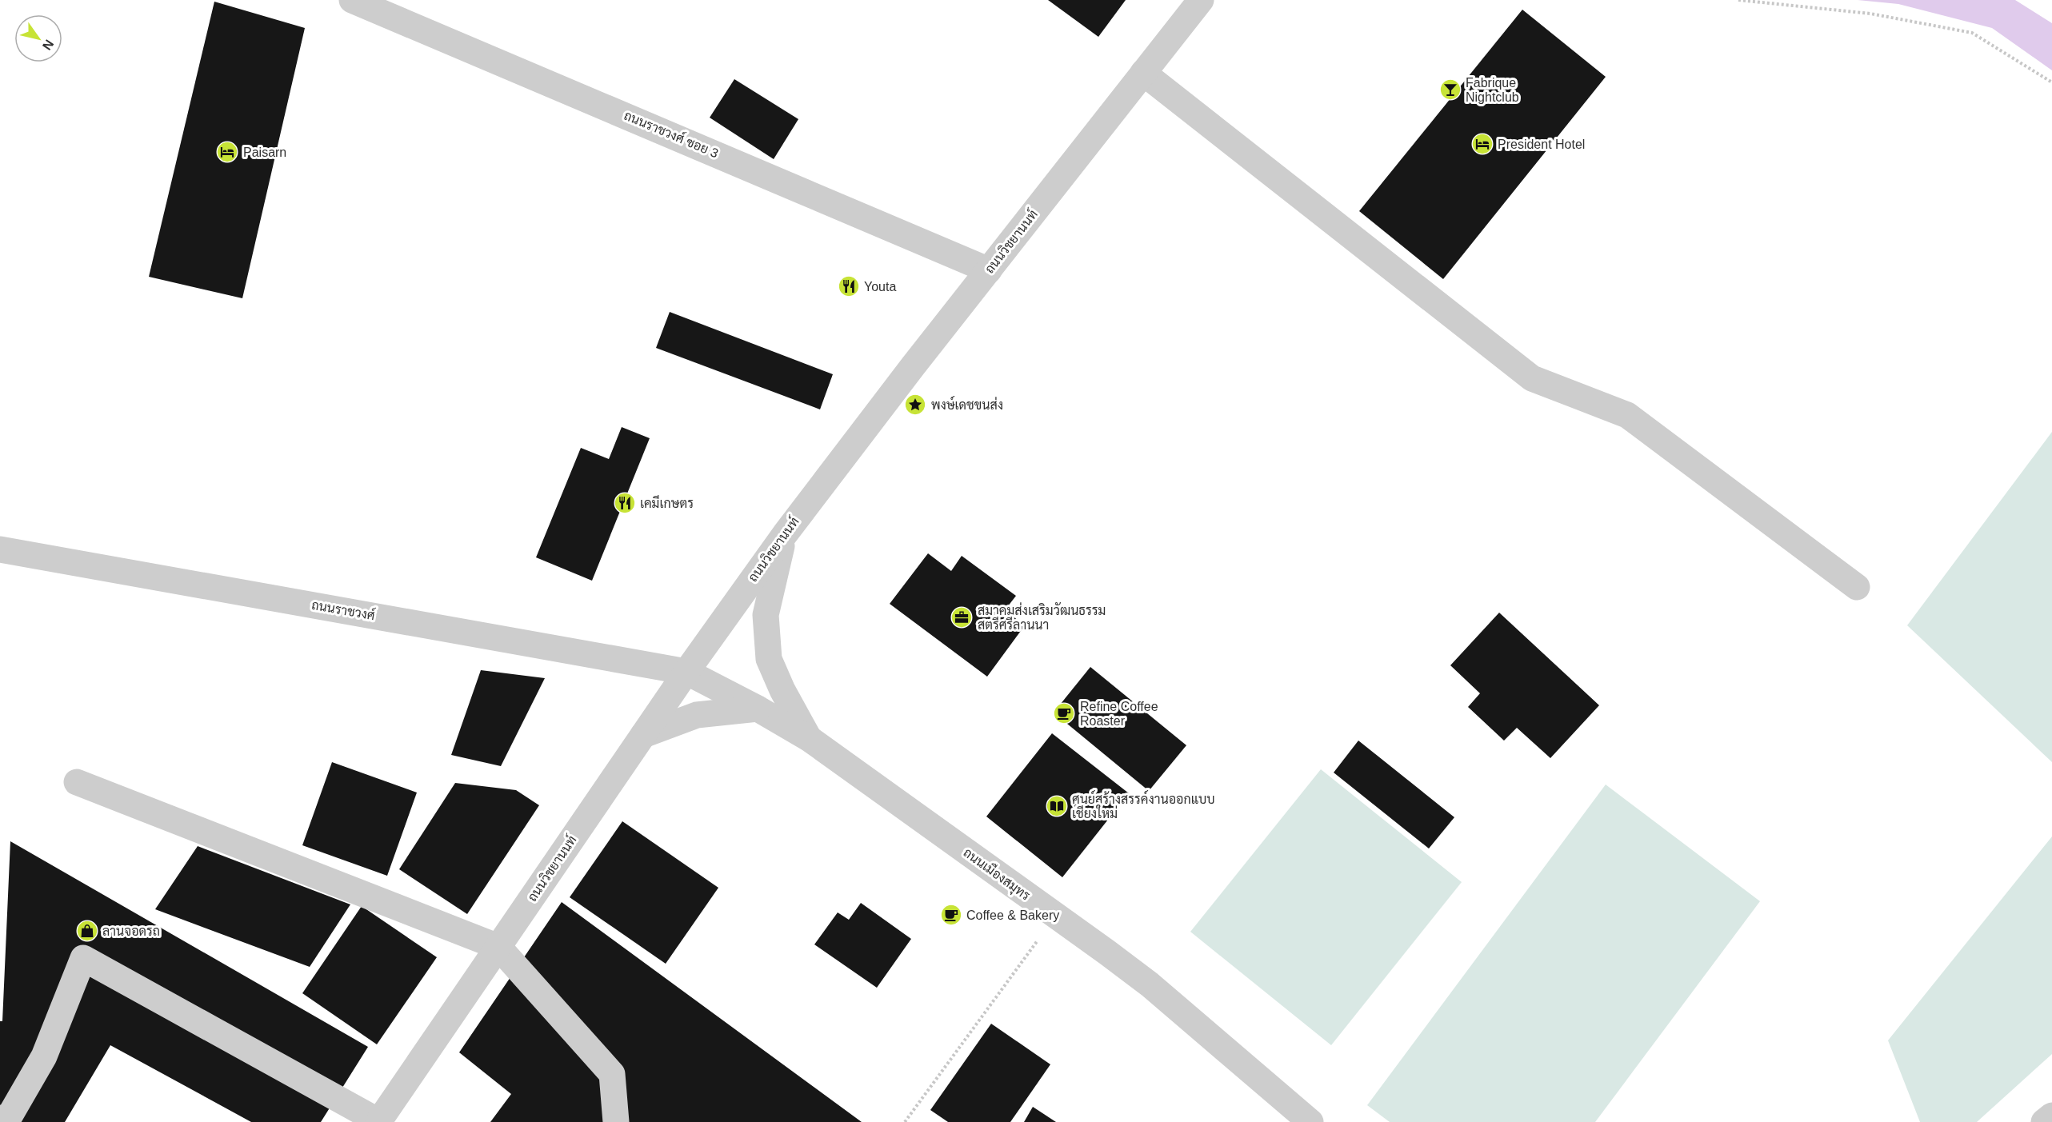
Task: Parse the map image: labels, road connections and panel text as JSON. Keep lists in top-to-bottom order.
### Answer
{
  "streets": {
    "street": [
      "ถนนราชวงศ์ ซอย 3",
      "ถนนวิชยานนท์",
      "ถนนราชวงศ์",
      "ถนนเมืองสมุทร"
    ]
  },
  "crossings": [
    ["ถนนราชวงศ์ ซอย 3", "ถนนวิชยานนท์"],
    ["ถนนวิชยานนท์", "ถนนราชวงศ์"],
    ["ถนนวิชยานนท์", "ถนนเมืองสมุทร"],
    ["ถนนราชวงศ์", "ถนนเมืองสมุทร"]
  ],
  "places": {
    "bar": ["Fabrique Nightclub"],
    "hotel": ["President Hotel", "Paisarn"],
    "restaurant": ["Youta", "เคมีเกษตร"],
    "place": ["พงษ์เดชขนส่ง"],
    "office": ["สมาคมส่งเสริมวัฒนธรรม สตรีศรีลานนา"],
    "cafe": ["Refine Coffee Roaster", "Coffee & Bakery"],
    "library": ["ศูนย์สร้างสรรค์งานออกแบบ เชียงใหม่"],
    "shop": ["ลานจอดรถ"]
  },
  "north": "bottom right"
}
